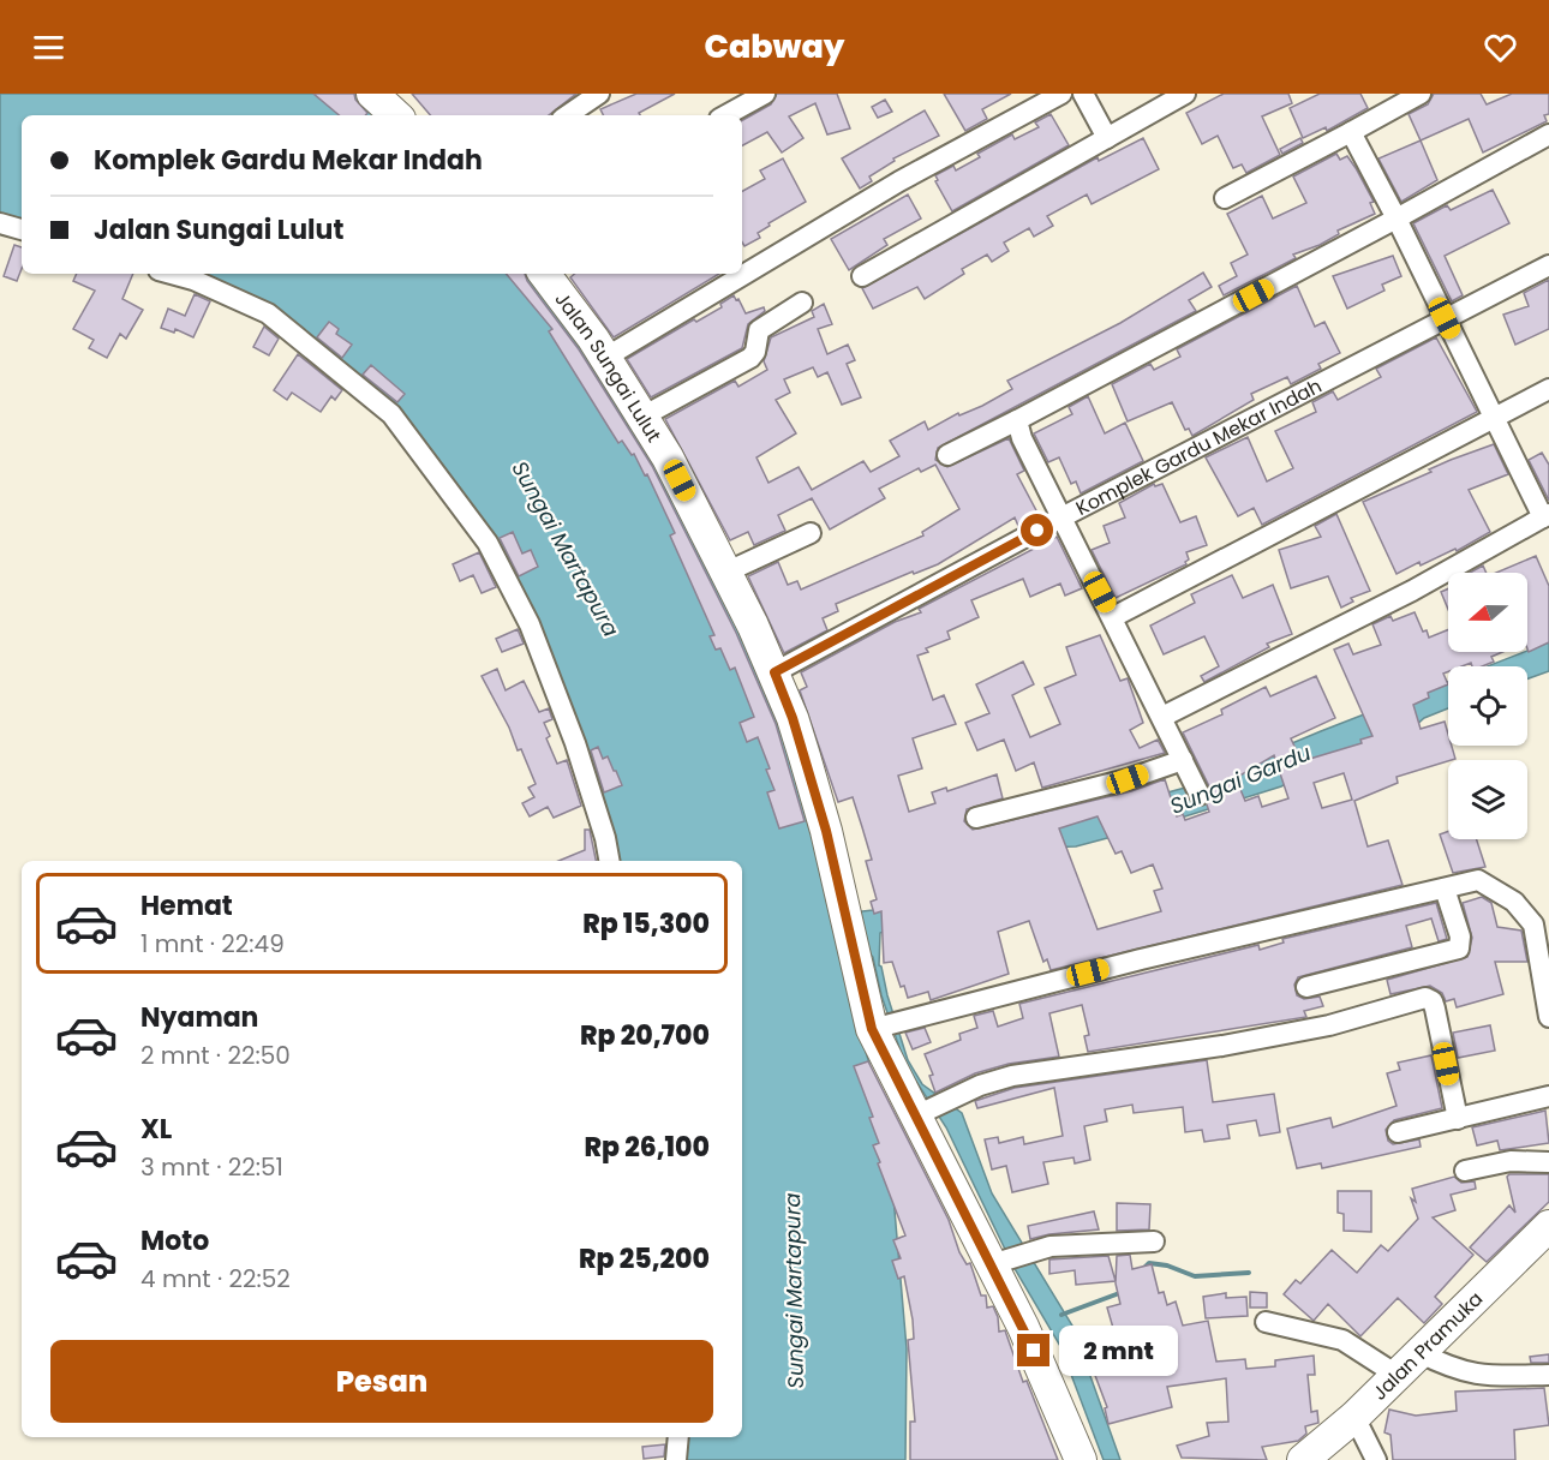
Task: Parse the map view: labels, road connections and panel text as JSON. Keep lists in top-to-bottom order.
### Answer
{
  "streets": {
    "main road": ["Jalan Sungai Lulut", "Jalan Pramuka"],
    "street": ["Komplek Gardu Mekar Indah"]
  },
  "crossings": [
    ["Jalan Sungai Lulut", "Komplek Gardu Mekar Indah"]
  ],
  "water": ["Sungai Martapura", "Sungai Gardu"],
  "north": "left",
  "page": {
    "header": "Cabway",
    "banner": ["Komplek Gardu Mekar Indah", "Jalan Sungai Lulut"],
    "list": [
      {
        "name": "Hemat",
        "note": "1 mnt · 22:49",
        "value": "Rp 15,300"
      },
      {
        "name": "Nyaman",
        "note": "2 mnt · 22:50",
        "value": "Rp 20,700"
      },
      {
        "name": "XL",
        "note": "3 mnt · 22:51",
        "value": "Rp 26,100"
      },
      {
        "name": "Moto",
        "note": "4 mnt · 22:52",
        "value": "Rp 25,200"
      }
    ],
    "bubble": "2 mnt",
    "buttons": "Pesan"
  }
}
